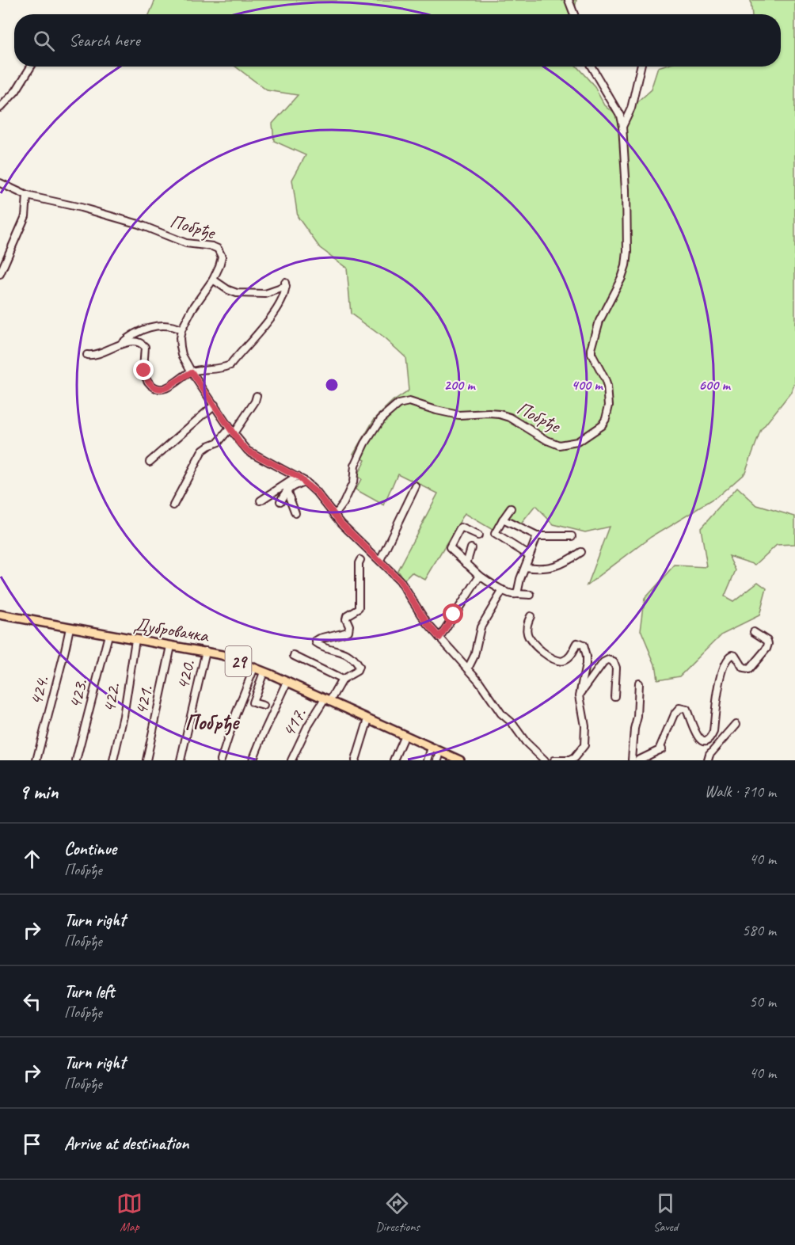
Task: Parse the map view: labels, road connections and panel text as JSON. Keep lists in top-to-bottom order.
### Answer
{
  "streets": {
    "main road": ["Дубровачка", "29"],
    "street": [
      "Побрђе",
      "420.",
      "424.",
      "423.",
      "422.",
      "421.",
      "417."
    ]
  },
  "crossings": [
    ["Дубровачка", "420."],
    ["Дубровачка", "424."],
    ["Дубровачка", "423."],
    ["Дубровачка", "422."],
    ["Дубровачка", "421."],
    ["Дубровачка", "417."]
  ],
  "districts": ["Побрђе"],
  "page": {
    "search": "Search here",
    "heading": ["9 min", "Walk · 710 m"],
    "list": [
      ["Continue", "Побрђе", "40 m"],
      ["Turn right", "Побрђе", "580 m"],
      ["Turn left", "Побрђе", "50 m"],
      ["Turn right", "Побрђе", "40 m"],
      "Arrive at destination"
    ],
    "nav": ["Map", "Directions", "Saved"]
  },
  "rings": ["200 m", "400 m", "600 m"]
}
